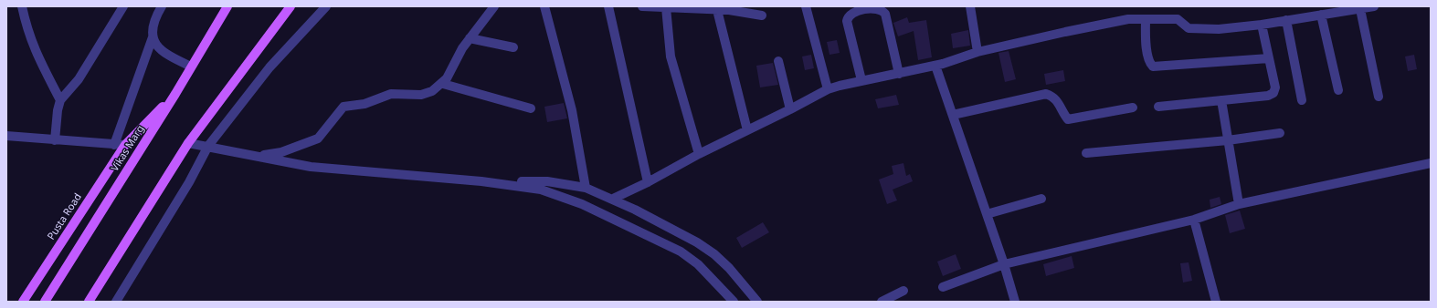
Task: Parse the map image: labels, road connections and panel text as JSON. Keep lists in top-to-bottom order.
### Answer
{
  "streets": {
    "main road": ["Vikas Marg", "Pusta Road"]
  },
  "crossings": [
    ["Vikas Marg", "Pusta Road"]
  ]
}
